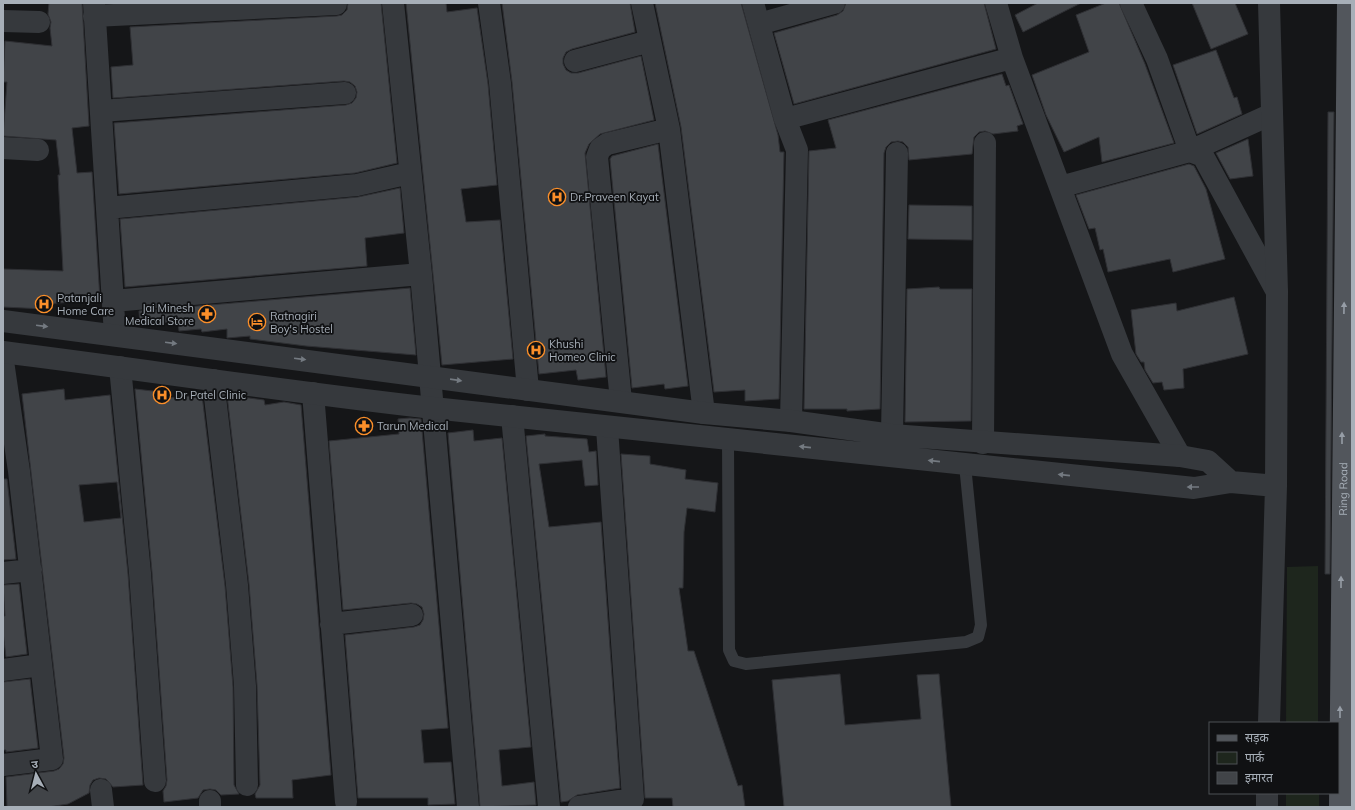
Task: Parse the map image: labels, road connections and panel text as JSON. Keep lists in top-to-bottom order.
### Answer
{
  "streets": {
    "main road": ["Ring Road"]
  },
  "one_way": ["Ring Road"],
  "places": {
    "hospital": [
      "Dr.Praveen Kayat",
      "Patanjali Home Care",
      "Khushi Homeo Clinic",
      "Dr Patel Clinic"
    ],
    "pharmacy": ["Jai Minesh Medical Store", "Tarun Medical"],
    "hotel": ["Ratnagiri Boy's Hostel"]
  },
  "legend": ["सड़क", "पार्क", "इमारत"],
  "north": "top"
}
